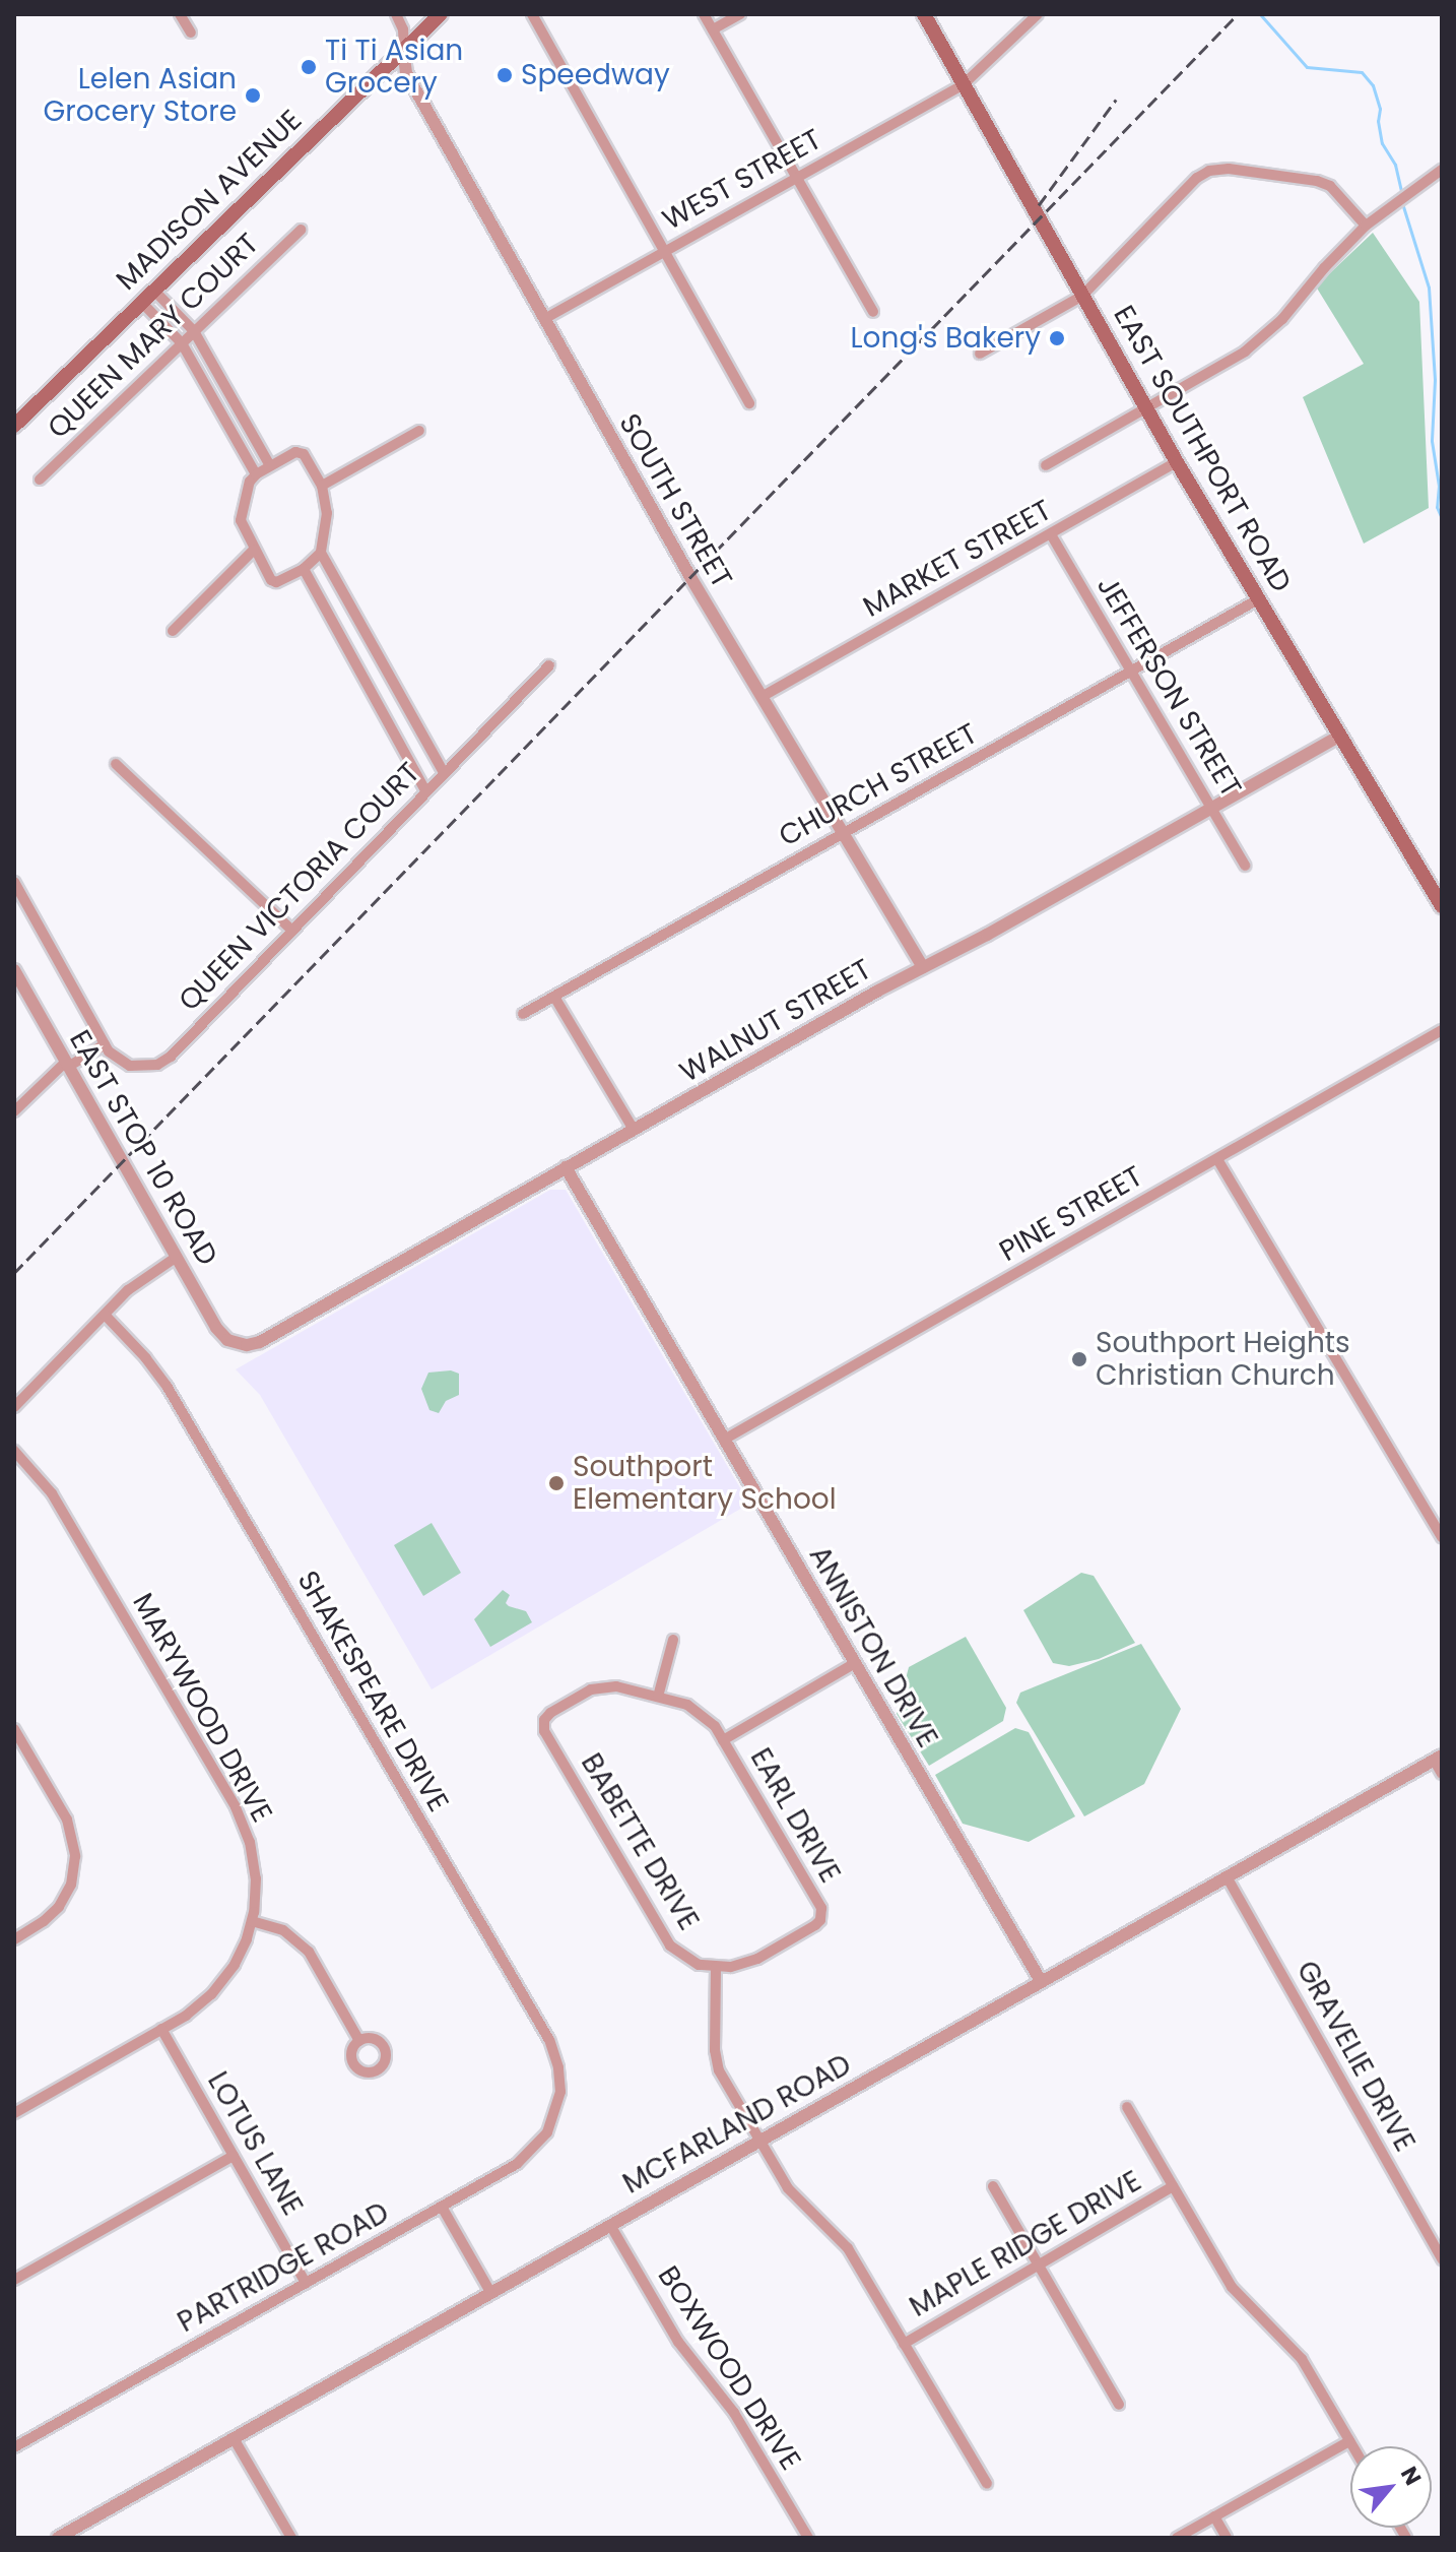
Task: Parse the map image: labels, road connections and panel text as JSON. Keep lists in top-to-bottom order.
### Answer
{
  "streets": {
    "main road": ["MADISON AVENUE", "EAST SOUTHPORT ROAD"],
    "street": [
      "WEST STREET",
      "QUEEN MARY COURT",
      "SOUTH STREET",
      "MARKET STREET",
      "JEFFERSON STREET",
      "CHURCH STREET",
      "QUEEN VICTORIA COURT",
      "WALNUT STREET",
      "EAST STOP 10 ROAD",
      "PINE STREET",
      "ANNISTON DRIVE",
      "SHAKESPEARE DRIVE",
      "MARYWOOD DRIVE",
      "EARL DRIVE",
      "BABETTE DRIVE",
      "GRAVELIE DRIVE",
      "MCFARLAND ROAD",
      "LOTUS LANE",
      "MAPLE RIDGE DRIVE",
      "PARTRIDGE ROAD",
      "BOXWOOD DRIVE"
    ]
  },
  "crossings": [
    ["WEST STREET", "EAST SOUTHPORT ROAD"],
    ["WEST STREET", "SOUTH STREET"],
    ["MADISON AVENUE", "SOUTH STREET"],
    ["EAST SOUTHPORT ROAD", "MARKET STREET"],
    ["EAST SOUTHPORT ROAD", "CHURCH STREET"],
    ["EAST SOUTHPORT ROAD", "WALNUT STREET"],
    ["SOUTH STREET", "MARKET STREET"],
    ["SOUTH STREET", "CHURCH STREET"],
    ["SOUTH STREET", "WALNUT STREET"],
    ["MARKET STREET", "JEFFERSON STREET"],
    ["JEFFERSON STREET", "CHURCH STREET"],
    ["JEFFERSON STREET", "WALNUT STREET"],
    ["WALNUT STREET", "EAST STOP 10 ROAD"],
    ["WALNUT STREET", "ANNISTON DRIVE"],
    ["PINE STREET", "ANNISTON DRIVE"],
    ["ANNISTON DRIVE", "MCFARLAND ROAD"],
    ["SHAKESPEARE DRIVE", "PARTRIDGE ROAD"],
    ["MARYWOOD DRIVE", "LOTUS LANE"],
    ["EARL DRIVE", "BABETTE DRIVE"],
    ["GRAVELIE DRIVE", "MCFARLAND ROAD"],
    ["MCFARLAND ROAD", "BOXWOOD DRIVE"],
    ["LOTUS LANE", "PARTRIDGE ROAD"]
  ],
  "places": [
    "Ti Ti Asian Grocery",
    "Speedway",
    "Lelen Asian Grocery Store",
    "Long's Bakery",
    "Southport Heights Christian Church",
    "Southport Elementary School"
  ],
  "north": "top right"
}
